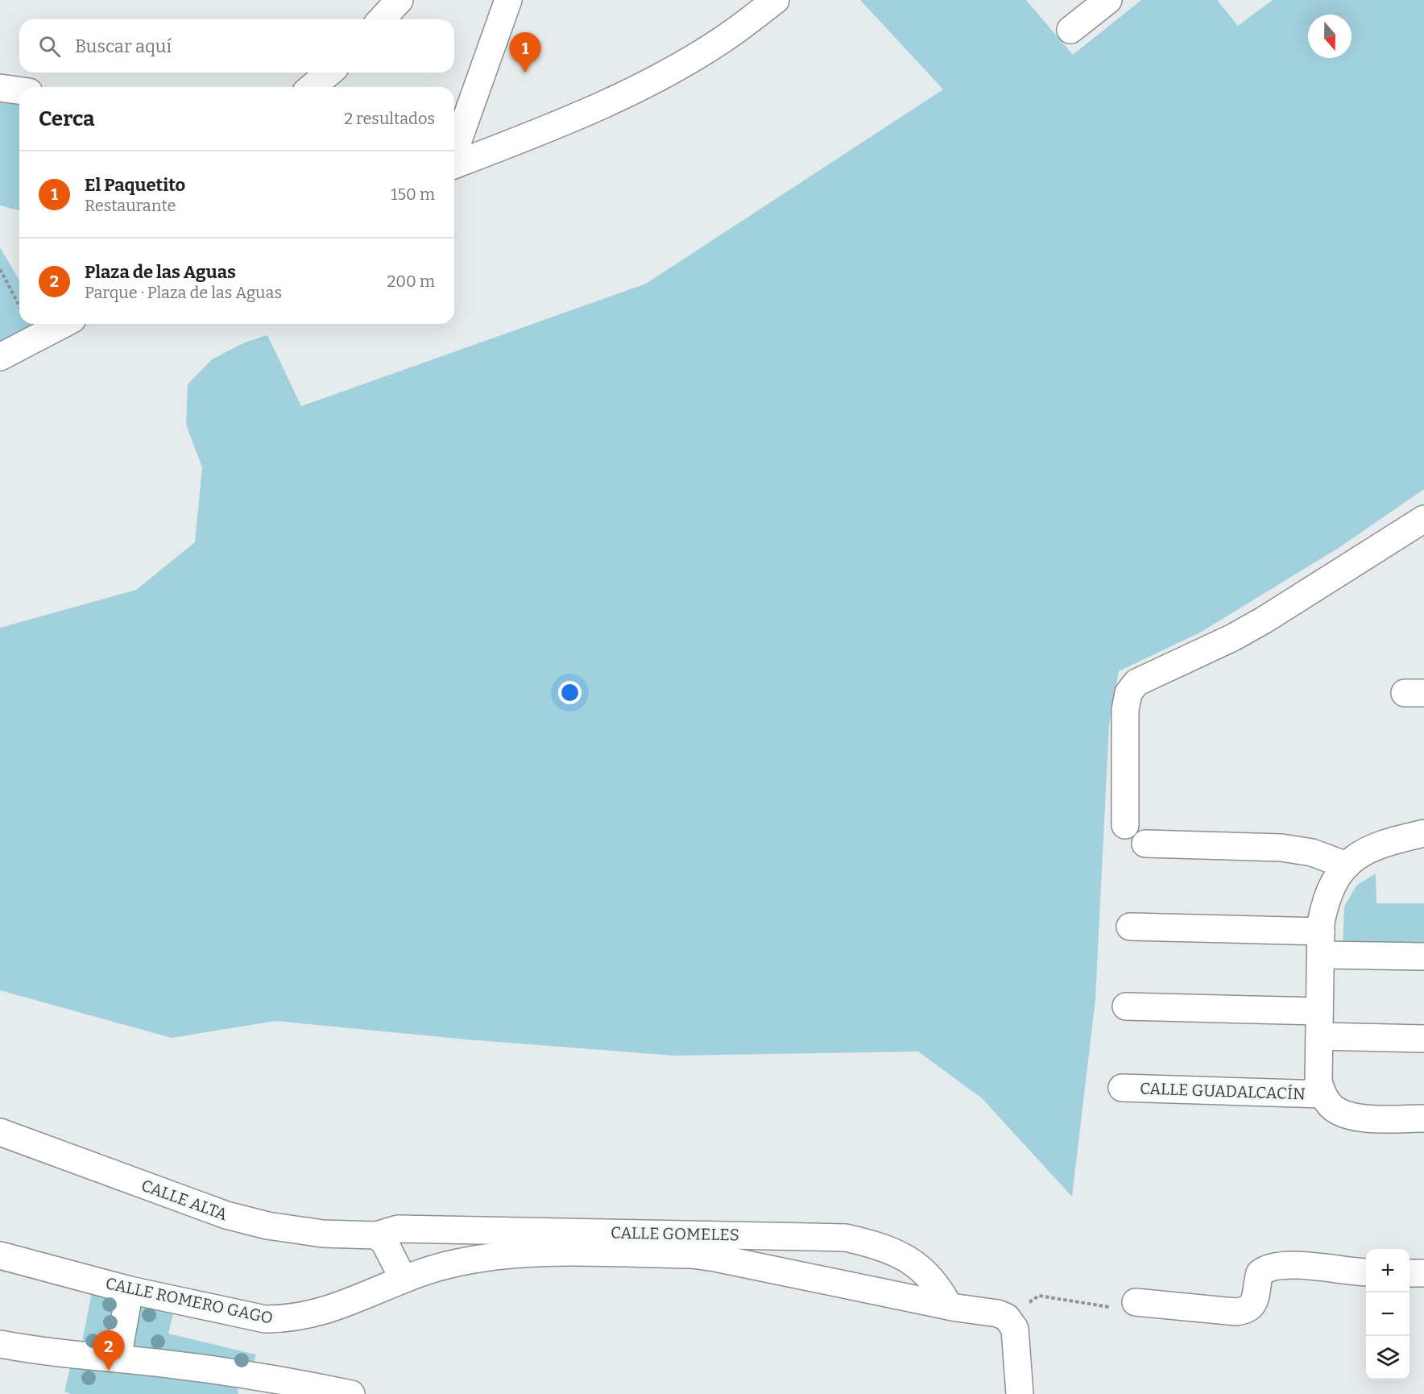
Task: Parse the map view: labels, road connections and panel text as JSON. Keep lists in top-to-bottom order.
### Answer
{
  "streets": {
    "street": [
      "CALLE GUADALCACÍN",
      "CALLE ALTA",
      "CALLE GOMELES",
      "CALLE ROMERO GAGO"
    ]
  },
  "crossings": [
    ["CALLE ALTA", "CALLE GOMELES"],
    ["CALLE GOMELES", "CALLE ROMERO GAGO"]
  ],
  "north": "bottom",
  "page": {
    "search": "Buscar aquí",
    "pins": ["1", "2"],
    "heading": ["Cerca", "2 resultados"],
    "list": [
      {
        "mark": "1",
        "name": "El Paquetito",
        "note": "Restaurante",
        "value": "150 m"
      },
      {
        "mark": "2",
        "name": "Plaza de las Aguas",
        "note": "Parque · Plaza de las Aguas",
        "value": "200 m"
      }
    ],
    "map_buttons": ["+", "−"]
  }
}
